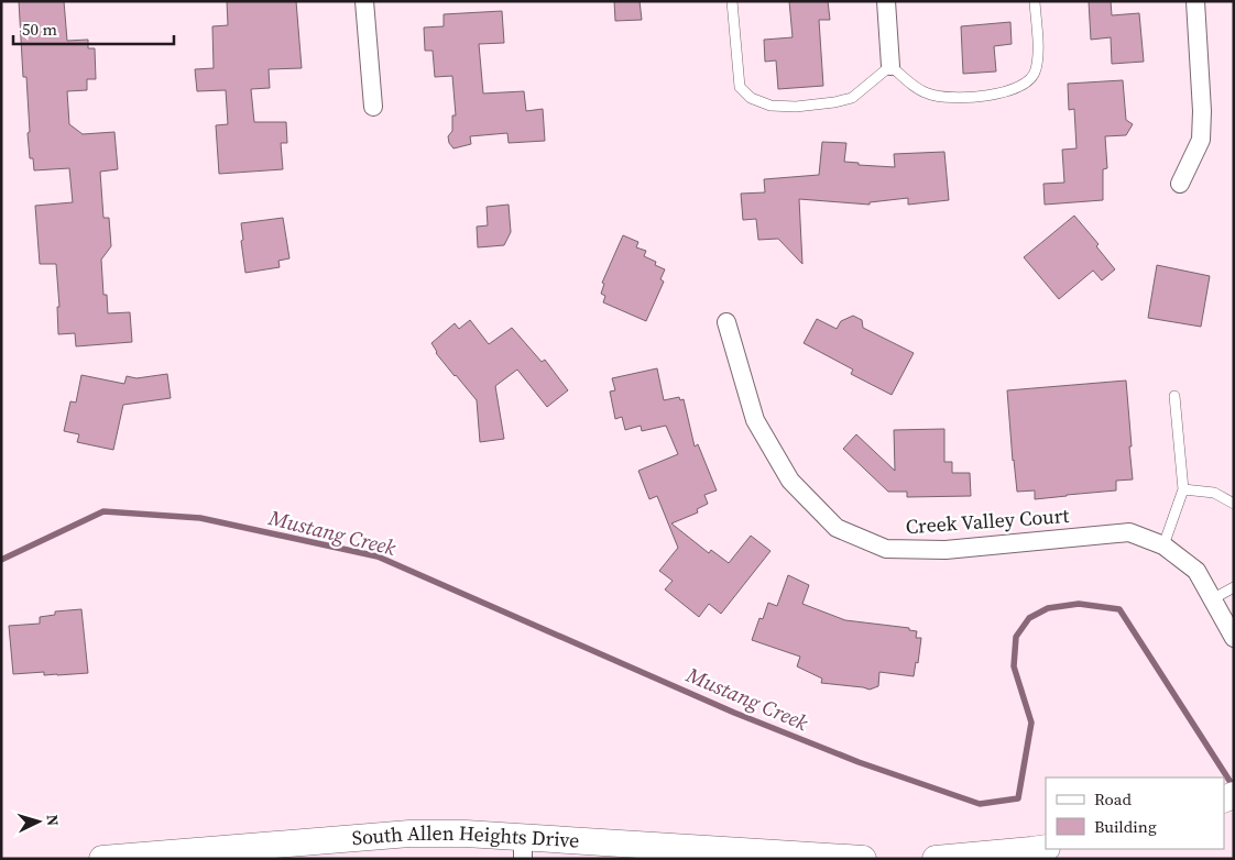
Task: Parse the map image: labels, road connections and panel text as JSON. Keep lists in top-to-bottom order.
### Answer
{
  "streets": {
    "main road": ["South Allen Heights Drive"],
    "street": ["Creek Valley Court"]
  },
  "water": ["Mustang Creek"],
  "legend": ["Road", "Building"],
  "scale_bar": "50 m",
  "north": "right"
}
